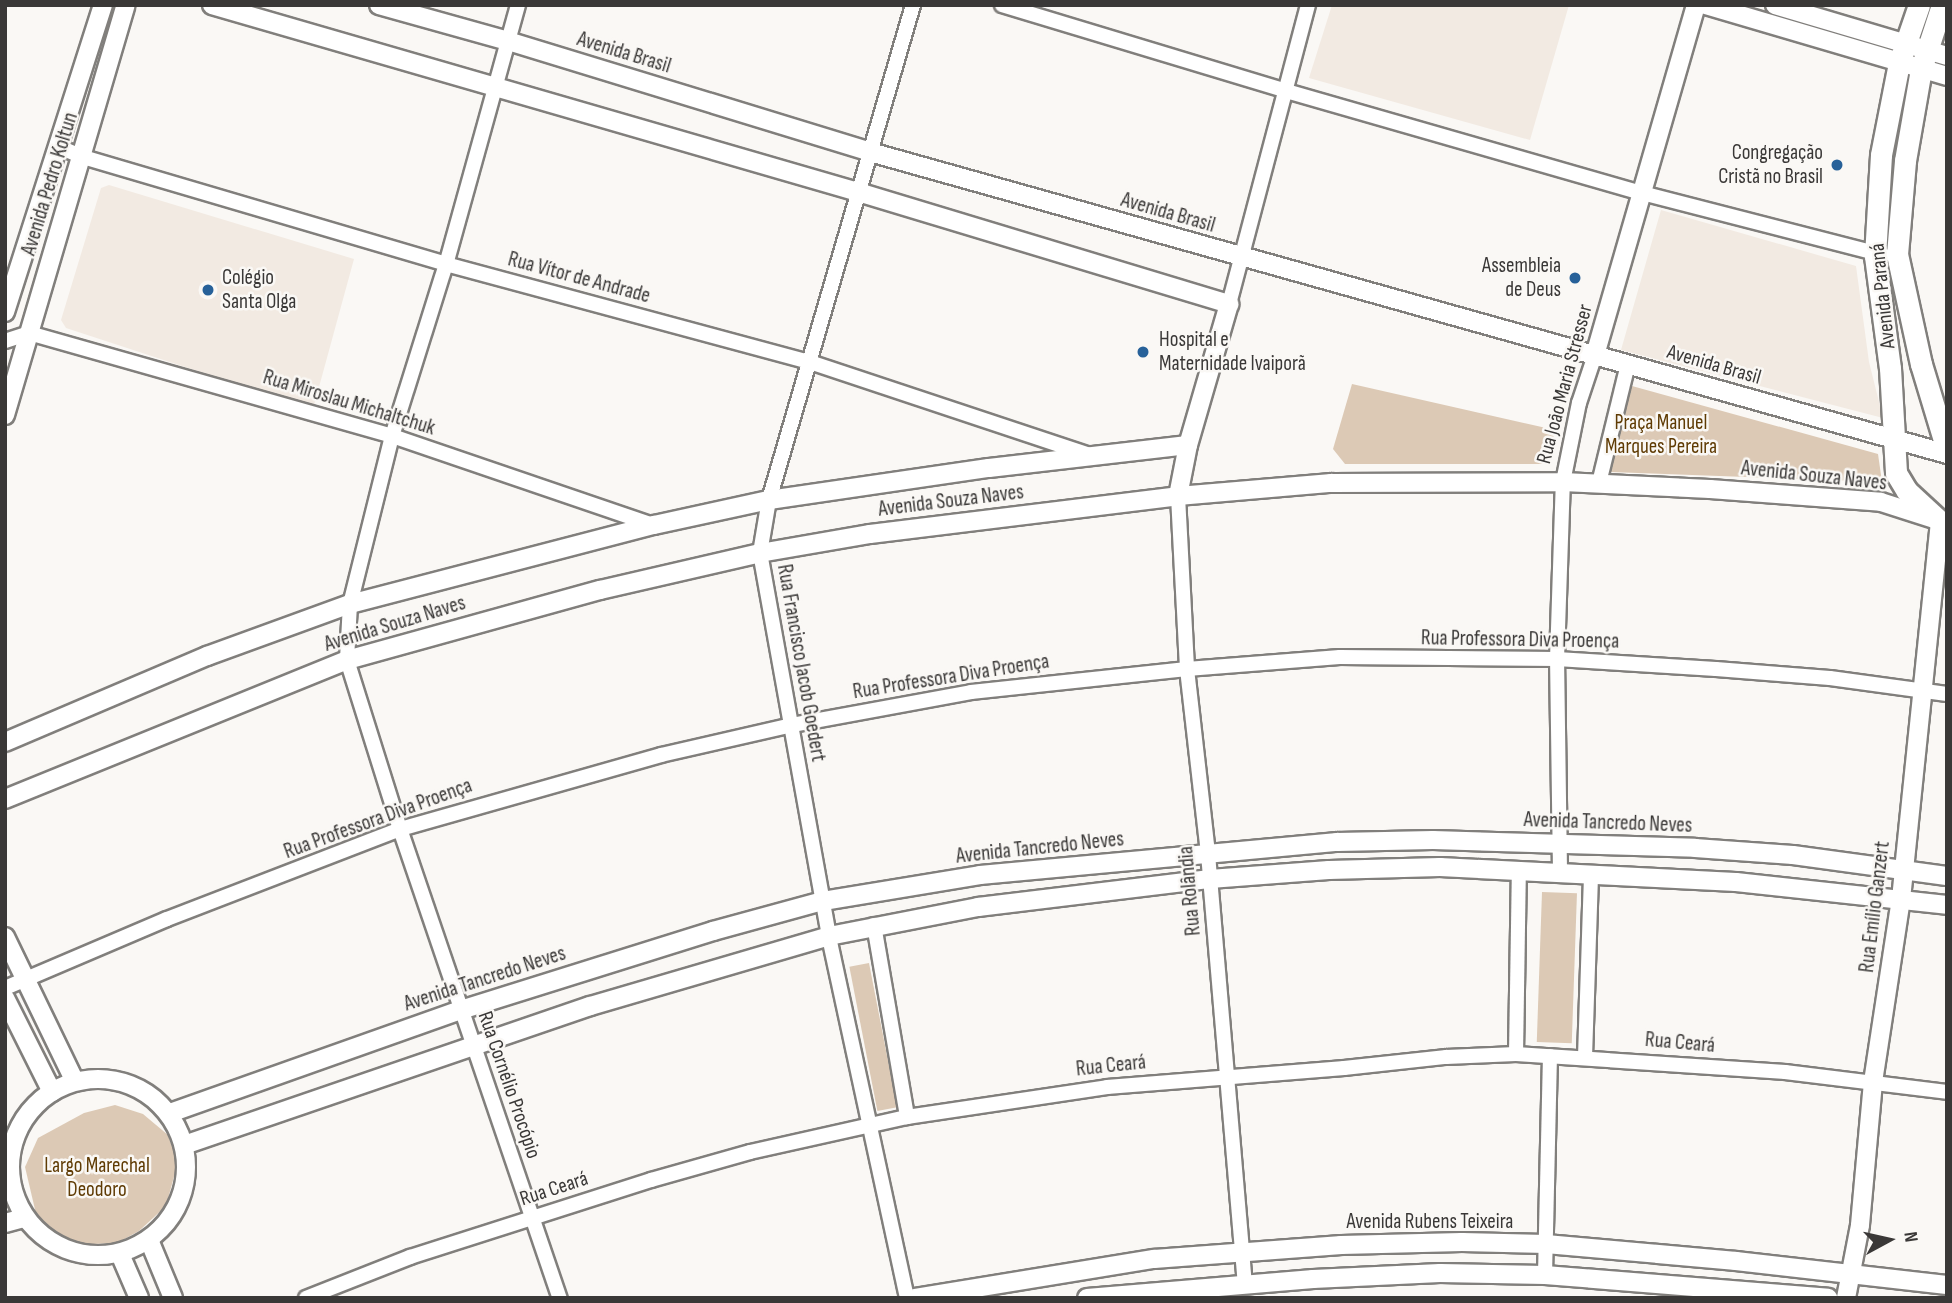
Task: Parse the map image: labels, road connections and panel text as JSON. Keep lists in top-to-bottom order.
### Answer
{
  "streets": {
    "main road": ["Avenida Paraná"],
    "street": [
      "Avenida Brasil",
      "Avenida Pedro Koltun",
      "Rua Vítor de Andrade",
      "Rua João Maria Stresser",
      "Rua Miroslau Michaltchuk",
      "Avenida Souza Naves",
      "Rua Professora Diva Proença",
      "Rua Francisco Jacob Goedert",
      "Avenida Tancredo Neves",
      "Rua Rolândia",
      "Rua Emílio Ganzert",
      "Rua Ceará",
      "Rua Cornélio Procópio",
      "Avenida Rubens Teixeira"
    ]
  },
  "crossings": [
    ["Avenida Brasil", "Avenida Paraná"],
    ["Avenida Brasil", "Rua João Maria Stresser"],
    ["Avenida Brasil", "Rua Francisco Jacob Goedert"],
    ["Avenida Brasil", "Rua Cornélio Procópio"],
    ["Avenida Pedro Koltun", "Rua Vítor de Andrade"],
    ["Avenida Pedro Koltun", "Rua Miroslau Michaltchuk"],
    ["Rua Vítor de Andrade", "Avenida Souza Naves"],
    ["Rua Vítor de Andrade", "Rua Francisco Jacob Goedert"],
    ["Rua Vítor de Andrade", "Rua Cornélio Procópio"],
    ["Avenida Paraná", "Avenida Souza Naves"],
    ["Avenida Paraná", "Rua Emílio Ganzert"],
    ["Rua João Maria Stresser", "Avenida Souza Naves"],
    ["Rua João Maria Stresser", "Rua Professora Diva Proença"],
    ["Rua João Maria Stresser", "Avenida Tancredo Neves"],
    ["Rua Miroslau Michaltchuk", "Avenida Souza Naves"],
    ["Rua Miroslau Michaltchuk", "Rua Cornélio Procópio"],
    ["Avenida Souza Naves", "Rua Francisco Jacob Goedert"],
    ["Avenida Souza Naves", "Rua Rolândia"],
    ["Avenida Souza Naves", "Rua Emílio Ganzert"],
    ["Avenida Souza Naves", "Rua Cornélio Procópio"],
    ["Rua Professora Diva Proença", "Rua Francisco Jacob Goedert"],
    ["Rua Professora Diva Proença", "Rua Rolândia"],
    ["Rua Professora Diva Proença", "Rua Emílio Ganzert"],
    ["Rua Professora Diva Proença", "Rua Cornélio Procópio"],
    ["Rua Francisco Jacob Goedert", "Avenida Tancredo Neves"],
    ["Rua Francisco Jacob Goedert", "Rua Ceará"],
    ["Avenida Tancredo Neves", "Rua Rolândia"],
    ["Avenida Tancredo Neves", "Rua Emílio Ganzert"],
    ["Avenida Tancredo Neves", "Rua Cornélio Procópio"],
    ["Rua Rolândia", "Rua Ceará"],
    ["Rua Rolândia", "Avenida Rubens Teixeira"],
    ["Rua Emílio Ganzert", "Rua Ceará"],
    ["Rua Emílio Ganzert", "Avenida Rubens Teixeira"],
    ["Rua Ceará", "Rua Cornélio Procópio"]
  ],
  "parks": ["Praça Manuel Marques Pereira", "Largo Marechal Deodoro"],
  "places": [
    "Congregação Cristã no Brasil",
    "Assembleia de Deus",
    "Colégio Santa Olga",
    "Hospital e Maternidade Ivaiporã"
  ],
  "north": "right"
}
